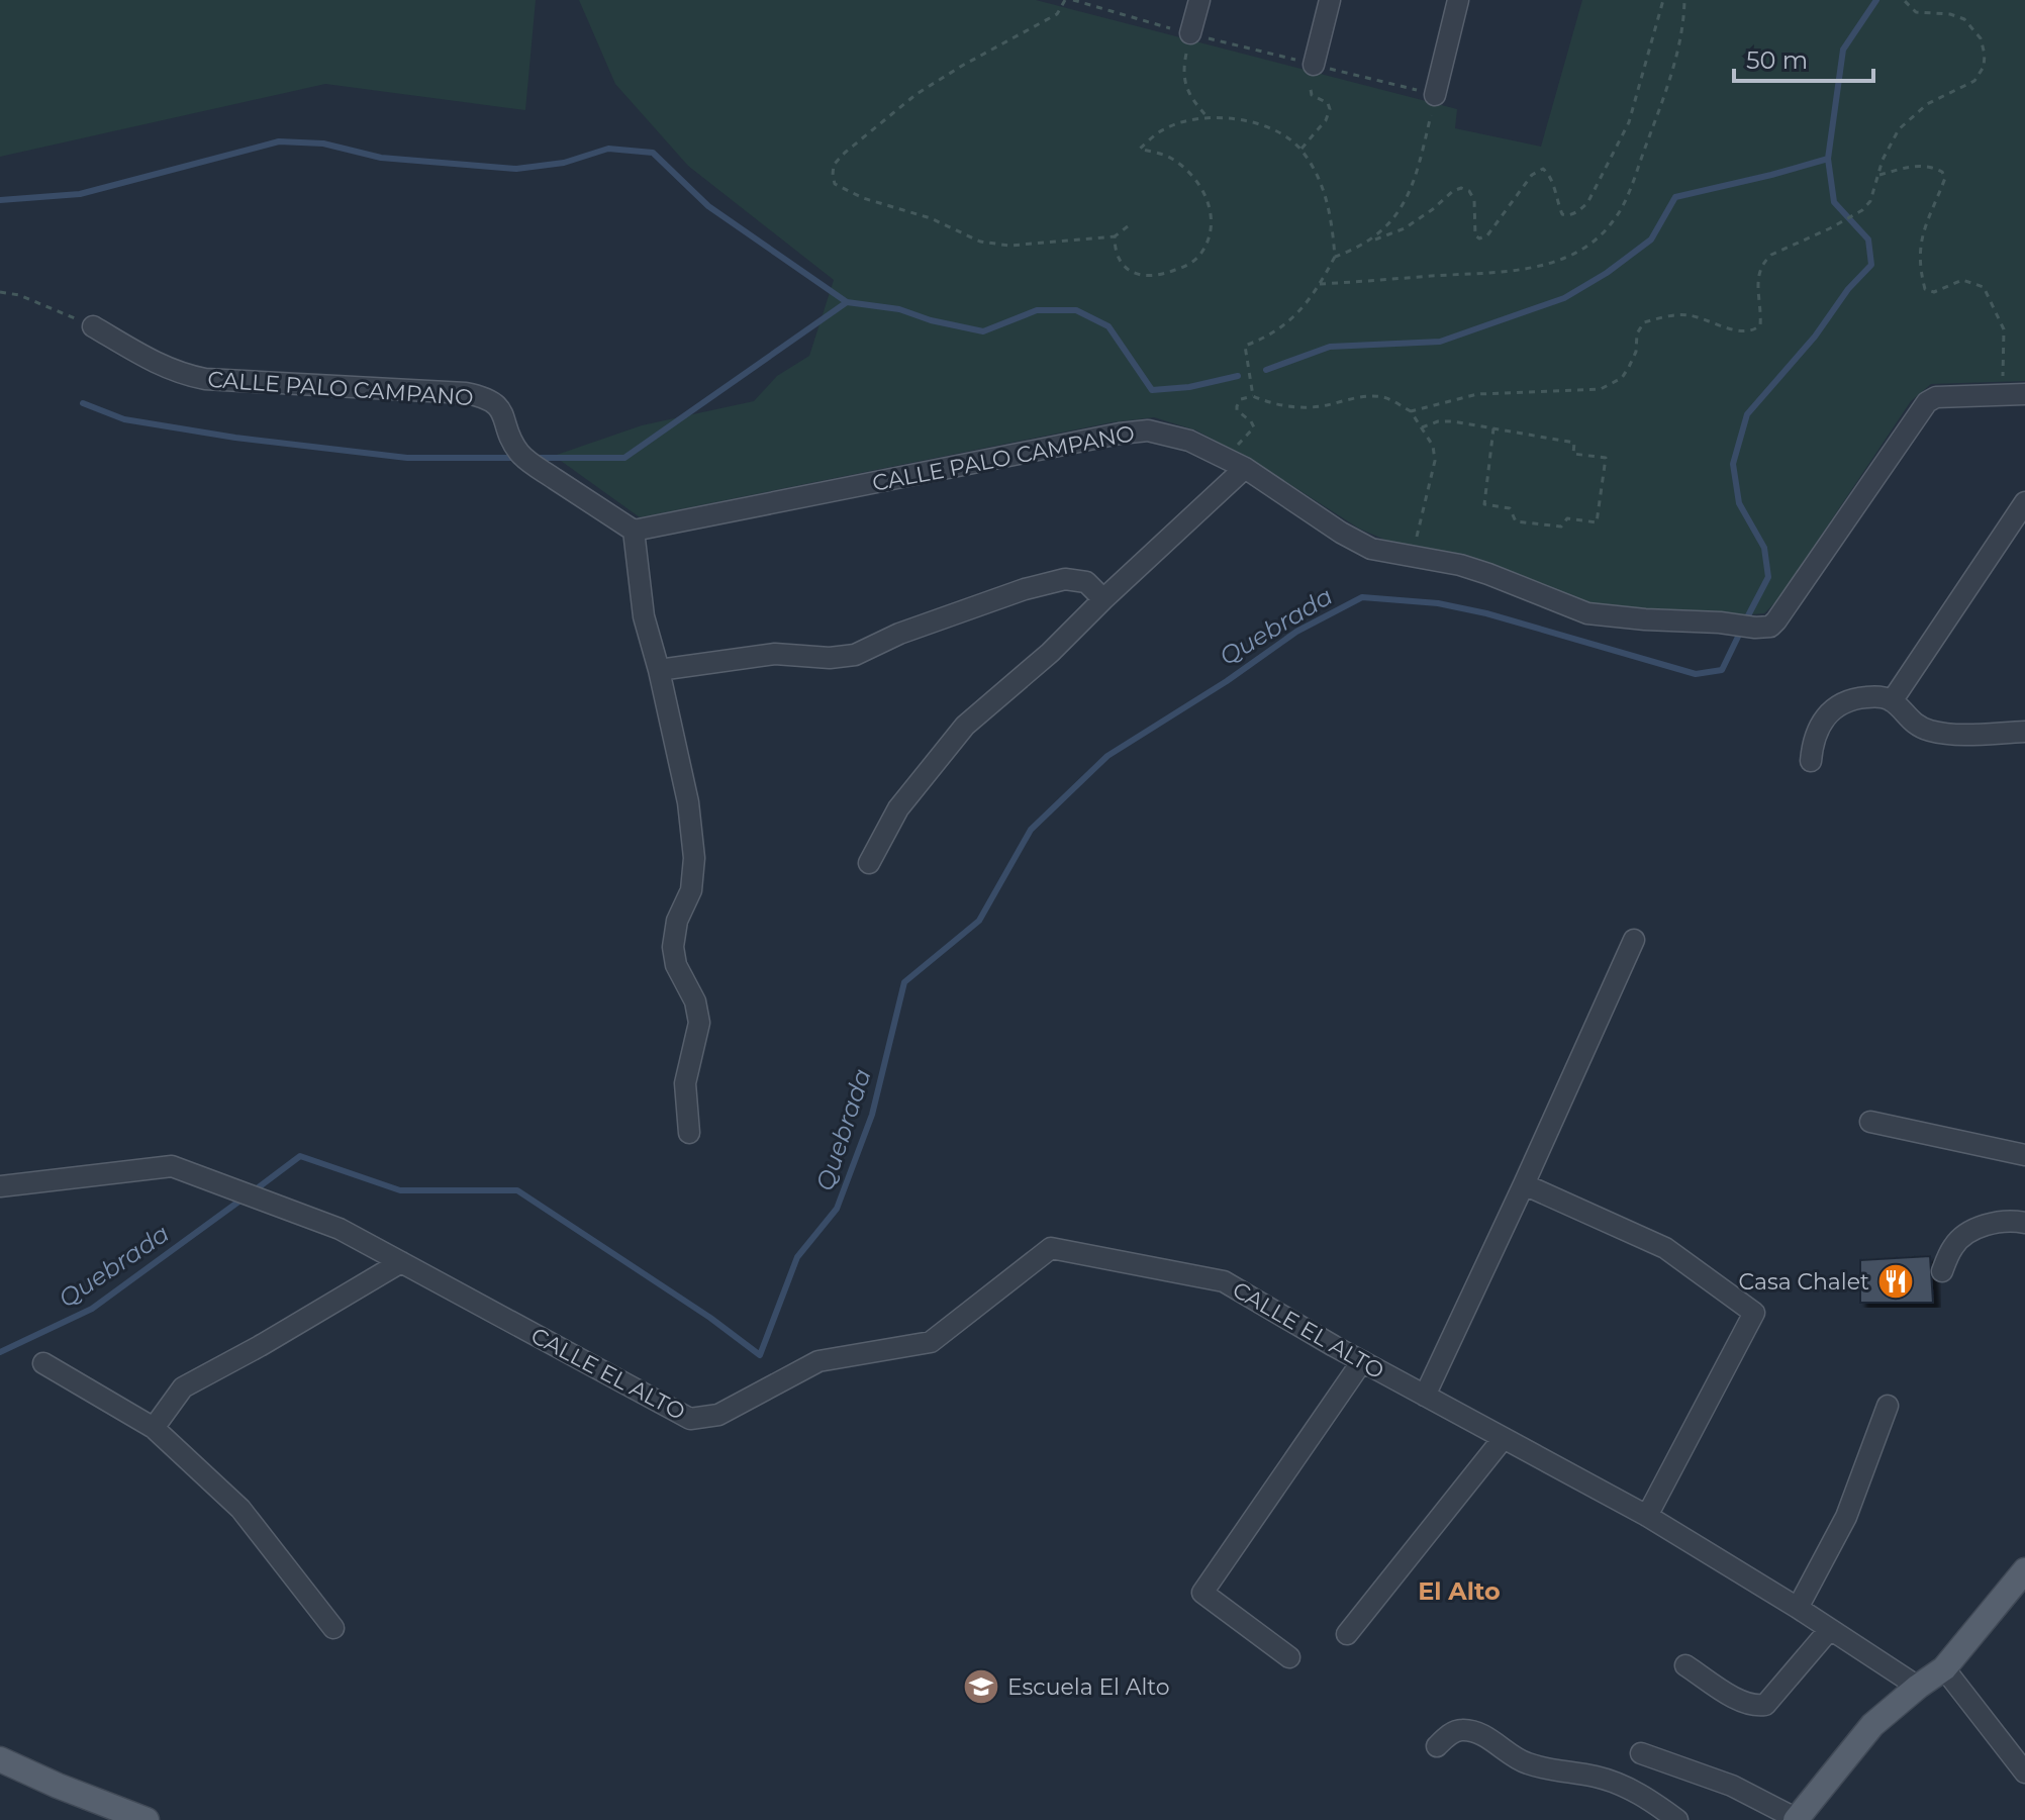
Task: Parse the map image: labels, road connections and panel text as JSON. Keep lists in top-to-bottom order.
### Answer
{
  "streets": {
    "street": ["CALLE PALO CAMPANO", "CALLE EL ALTO"]
  },
  "districts": ["El Alto"],
  "water": ["Quebrada"],
  "places": {
    "restaurant": ["Casa Chalet"],
    "school or university": ["Escuela El Alto"]
  },
  "scale_bar": "50 m"
}
